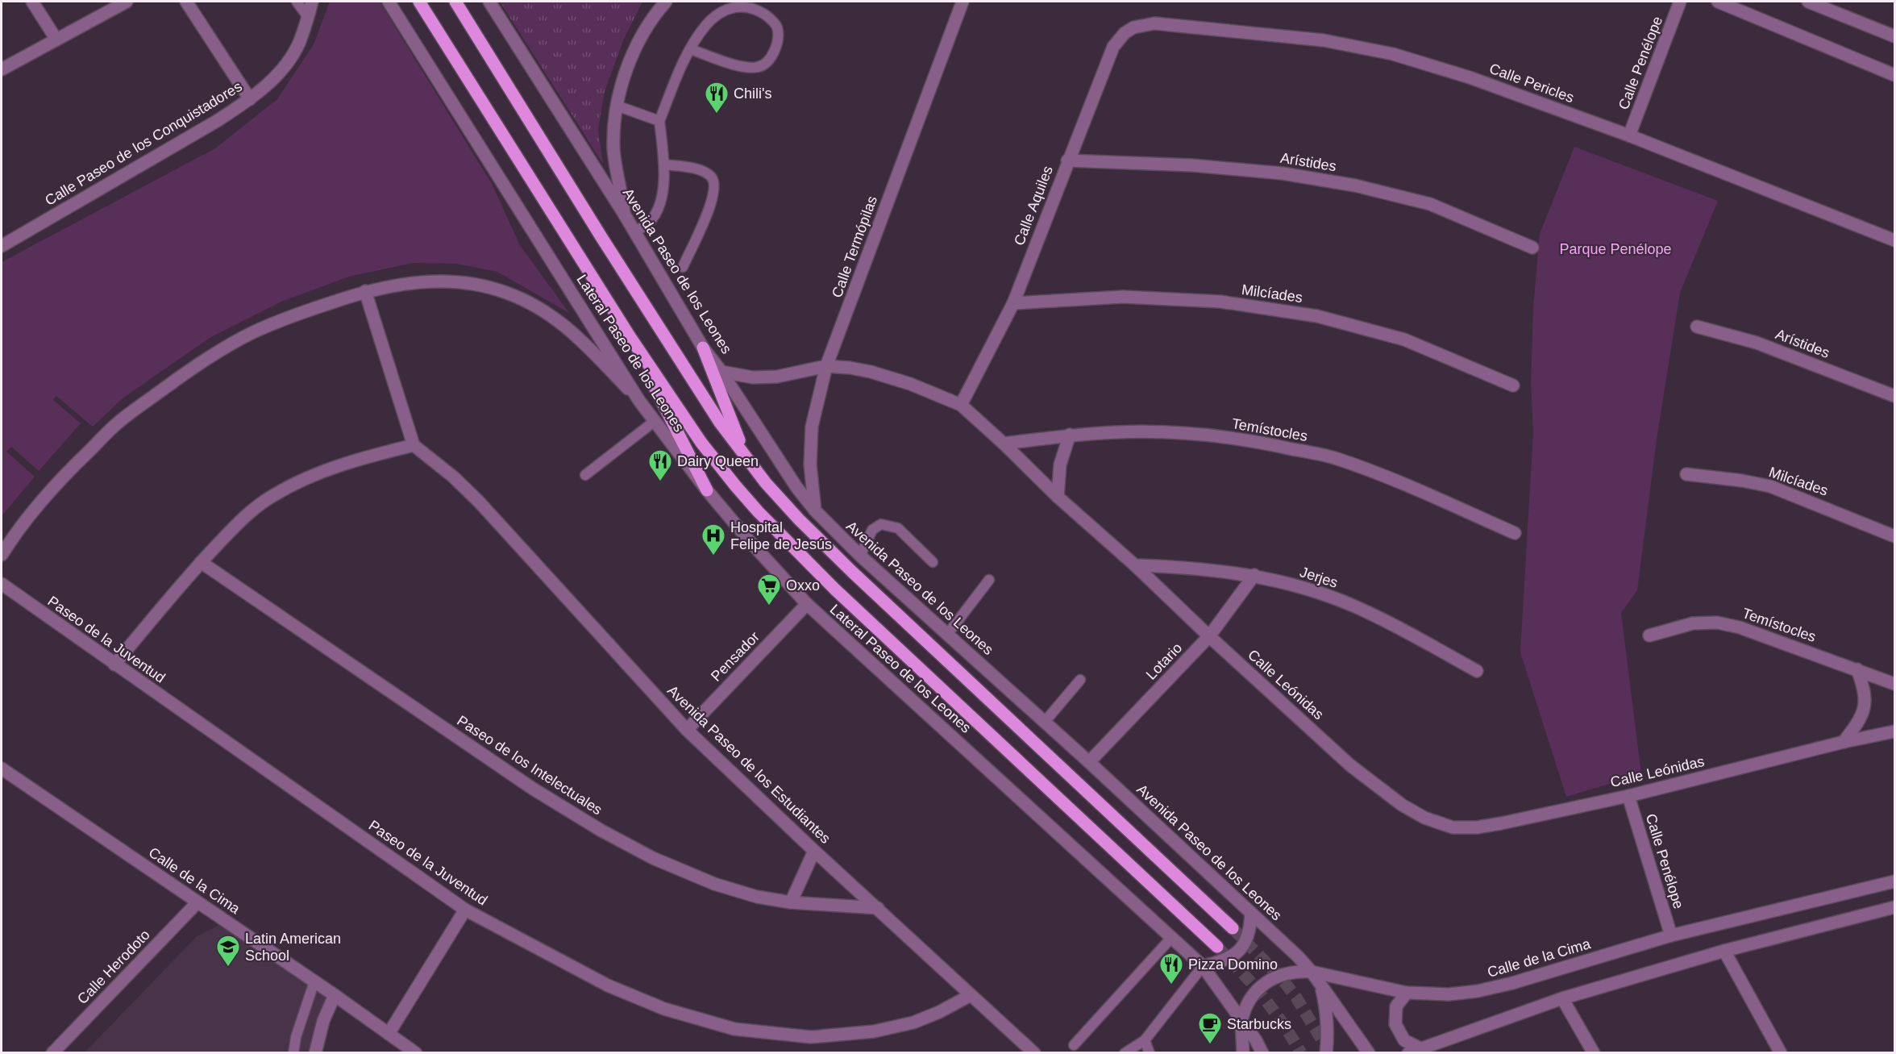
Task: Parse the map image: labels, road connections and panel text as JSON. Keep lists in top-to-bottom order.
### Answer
{
  "streets": {
    "street": [
      "Calle Penélope",
      "Calle Pericles",
      "Calle Paseo de los Conquistadores",
      "Arístides",
      "Calle Aquiles",
      "Calle Termópilas",
      "Avenida Paseo de los Leones",
      "Milcíades",
      "Lateral Paseo de los Leones",
      "Temístocles",
      "Jerjes",
      "Paseo de la Juventud",
      "Pensador",
      "Lotario",
      "Calle Leónidas",
      "Avenida Paseo de los Estudiantes",
      "Paseo de los Intelectuales",
      "Calle de la Cima",
      "Calle Herodoto"
    ]
  },
  "crossings": [
    ["Calle Penélope", "Calle Pericles"],
    ["Calle Penélope", "Calle Leónidas"],
    ["Calle Penélope", "Calle de la Cima"],
    ["Calle Pericles", "Calle Aquiles"],
    ["Arístides", "Calle Aquiles"],
    ["Calle Aquiles", "Milcíades"],
    ["Calle Aquiles", "Calle Leónidas"],
    ["Calle Termópilas", "Avenida Paseo de los Leones"],
    ["Calle Termópilas", "Calle Leónidas"],
    ["Avenida Paseo de los Leones", "Lotario"],
    ["Avenida Paseo de los Leones", "Calle Leónidas"],
    ["Avenida Paseo de los Leones", "Calle de la Cima"],
    ["Lateral Paseo de los Leones", "Pensador"],
    ["Lateral Paseo de los Leones", "Calle de la Cima"],
    ["Temístocles", "Calle Leónidas"],
    ["Jerjes", "Lotario"],
    ["Jerjes", "Calle Leónidas"],
    ["Paseo de la Juventud", "Avenida Paseo de los Estudiantes"],
    ["Pensador", "Avenida Paseo de los Estudiantes"],
    ["Lotario", "Calle Leónidas"],
    ["Avenida Paseo de los Estudiantes", "Paseo de los Intelectuales"],
    ["Calle de la Cima", "Calle Herodoto"]
  ],
  "parks": ["Parque Penélope"],
  "places": {
    "restaurant": ["Chili's", "Dairy Queen", "Pizza Domino"],
    "hospital": ["Hospital Felipe de Jesús"],
    "supermarket": ["Oxxo"],
    "school or university": ["Latin American School"],
    "cafe": ["Starbucks"]
  }
}
